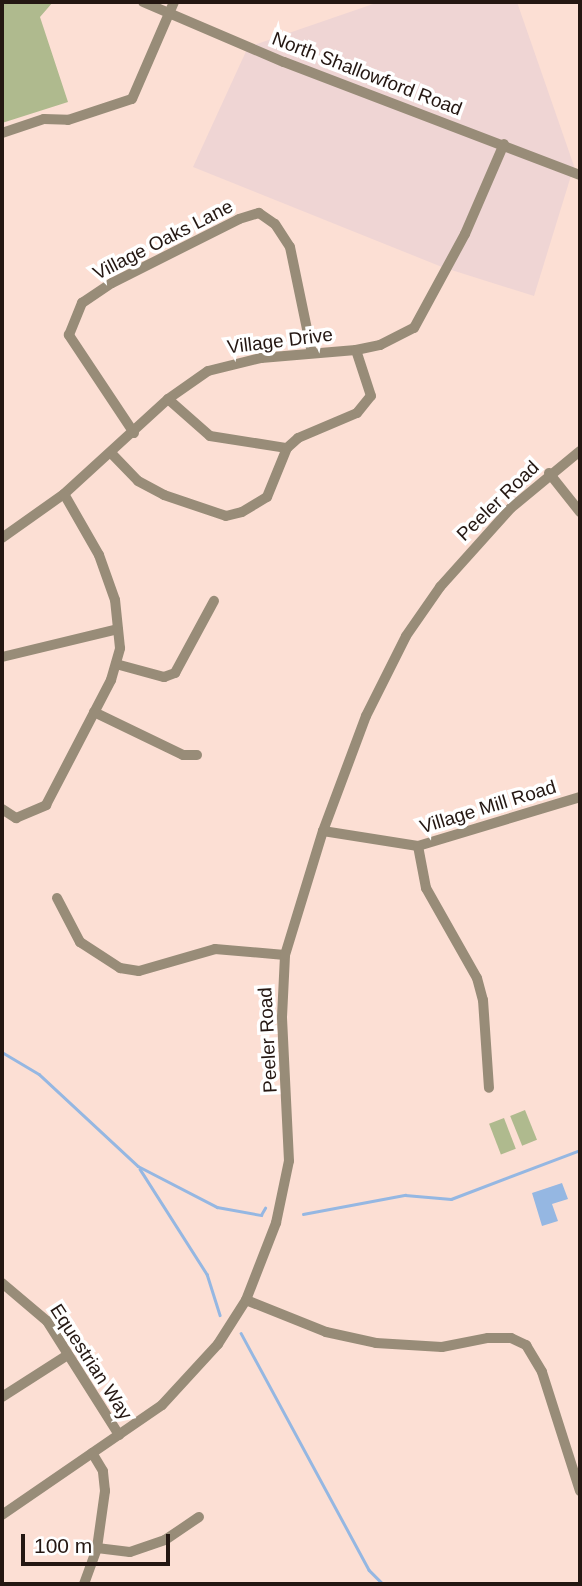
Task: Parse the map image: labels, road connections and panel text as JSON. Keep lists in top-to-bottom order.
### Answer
{
  "streets": {
    "street": [
      "North Shallowford Road",
      "Village Oaks Lane",
      "Village Drive",
      "Peeler Road",
      "Village Mill Road",
      "Equestrian Way"
    ]
  },
  "crossings": [
    ["North Shallowford Road", "Village Drive"],
    ["Village Oaks Lane", "Village Drive"],
    ["Peeler Road", "Village Mill Road"],
    ["Peeler Road", "Equestrian Way"]
  ],
  "scale_bar": "100 m"
}
